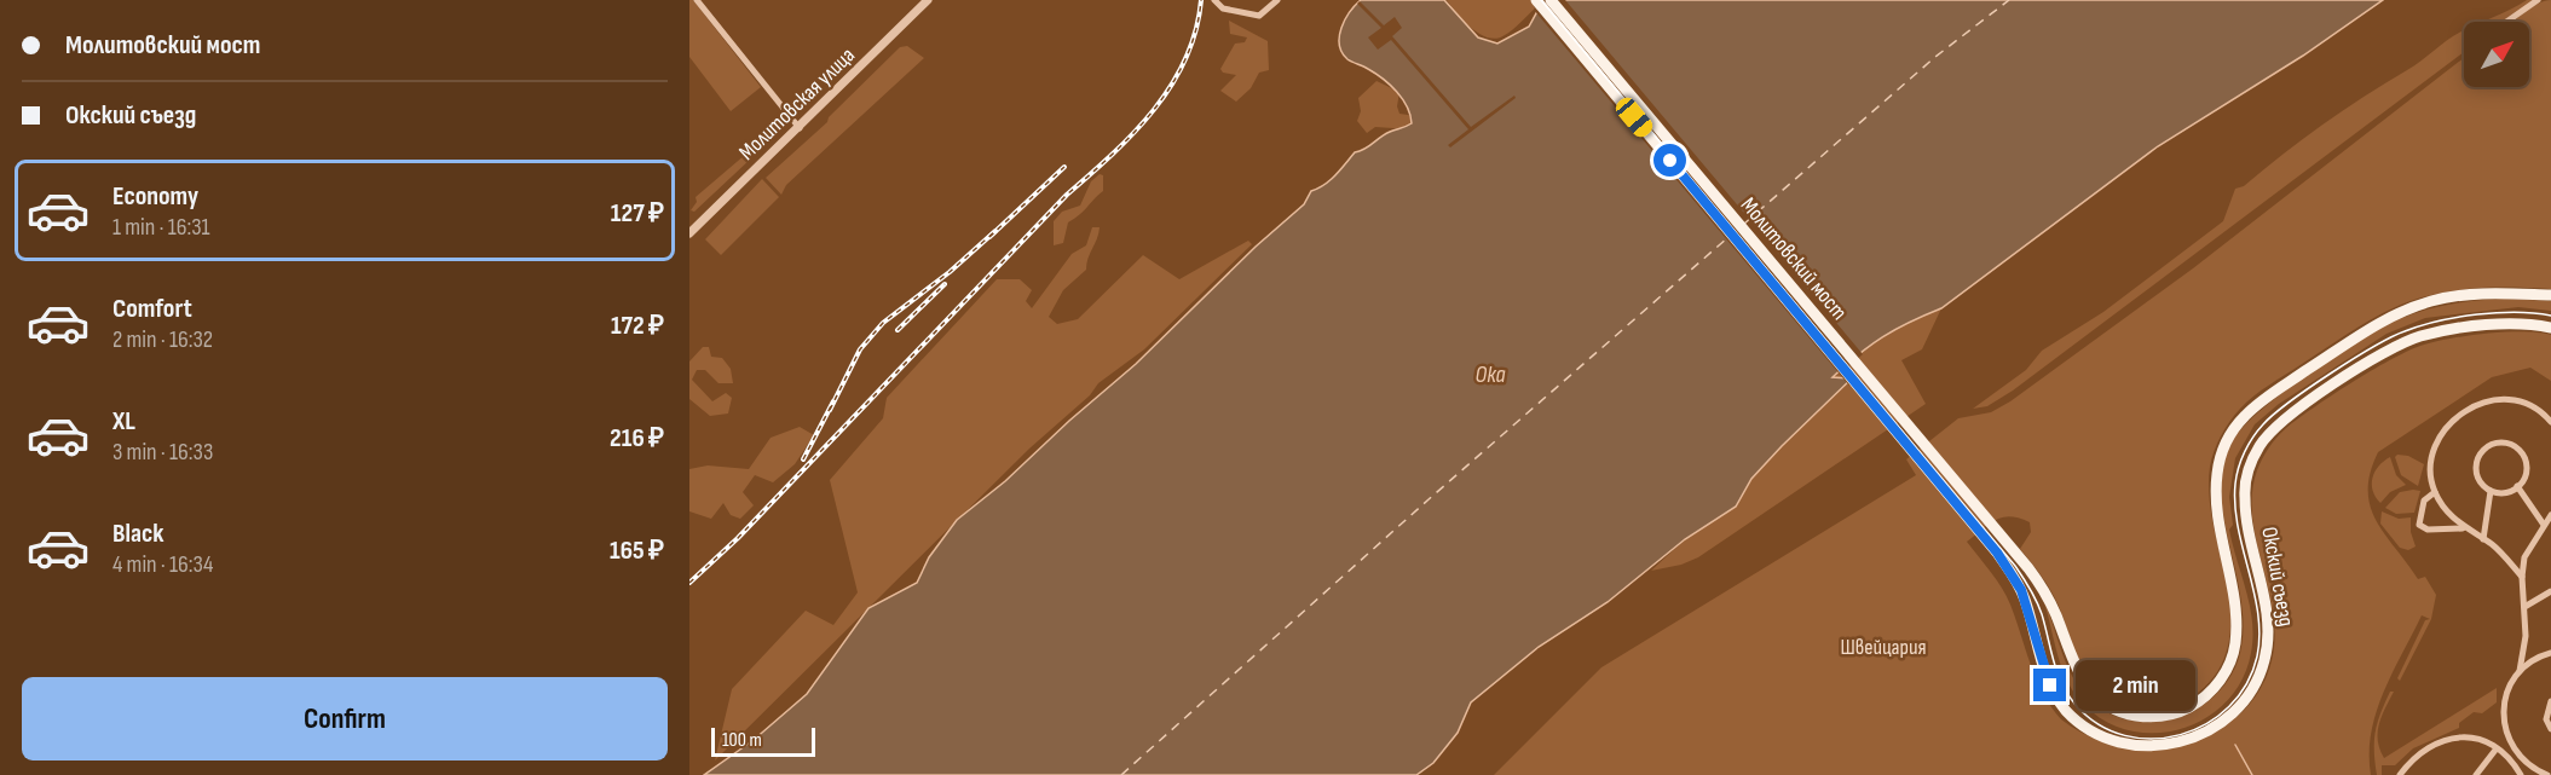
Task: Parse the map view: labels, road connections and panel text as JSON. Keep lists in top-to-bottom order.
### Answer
{
  "streets": {
    "main road": ["Молитовский мост", "Окский съезд"],
    "street": ["Молитовская улица"]
  },
  "crossings": [
    ["Молитовский мост", "Окский съезд"]
  ],
  "water": ["Ока"],
  "parks": ["Швейцария"],
  "scale_bar": "100 m",
  "north": "top right",
  "page": {
    "banner": ["Молитовский мост", "Окский съезд"],
    "list": [
      {
        "name": "Economy",
        "note": "1 min · 16:31",
        "value": "127 ₽"
      },
      {
        "name": "Comfort",
        "note": "2 min · 16:32",
        "value": "172 ₽"
      },
      {
        "name": "XL",
        "note": "3 min · 16:33",
        "value": "216 ₽"
      },
      {
        "name": "Black",
        "note": "4 min · 16:34",
        "value": "165 ₽"
      }
    ],
    "bubble": "2 min",
    "buttons": "Confirm",
    "scale": "100 m"
  }
}
